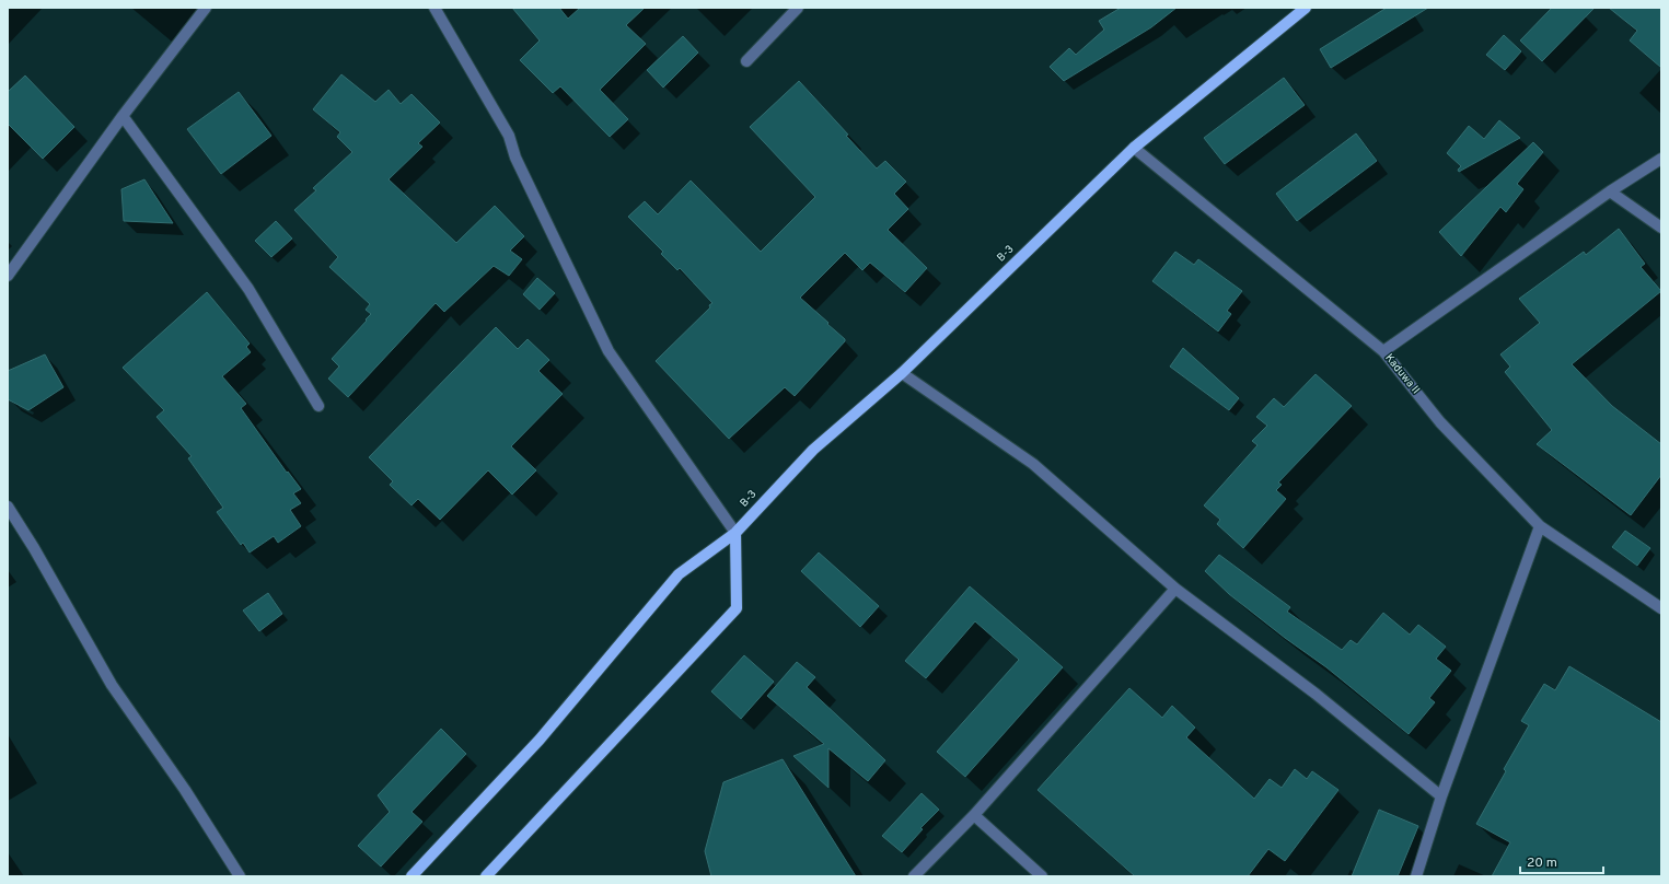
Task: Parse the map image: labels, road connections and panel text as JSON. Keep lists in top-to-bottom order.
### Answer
{
  "streets": {
    "main road": ["B-3"],
    "street": ["Kaduwa II"]
  },
  "crossings": [
    ["B-3", "Kaduwa II"]
  ],
  "scale_bar": "20 m"
}
